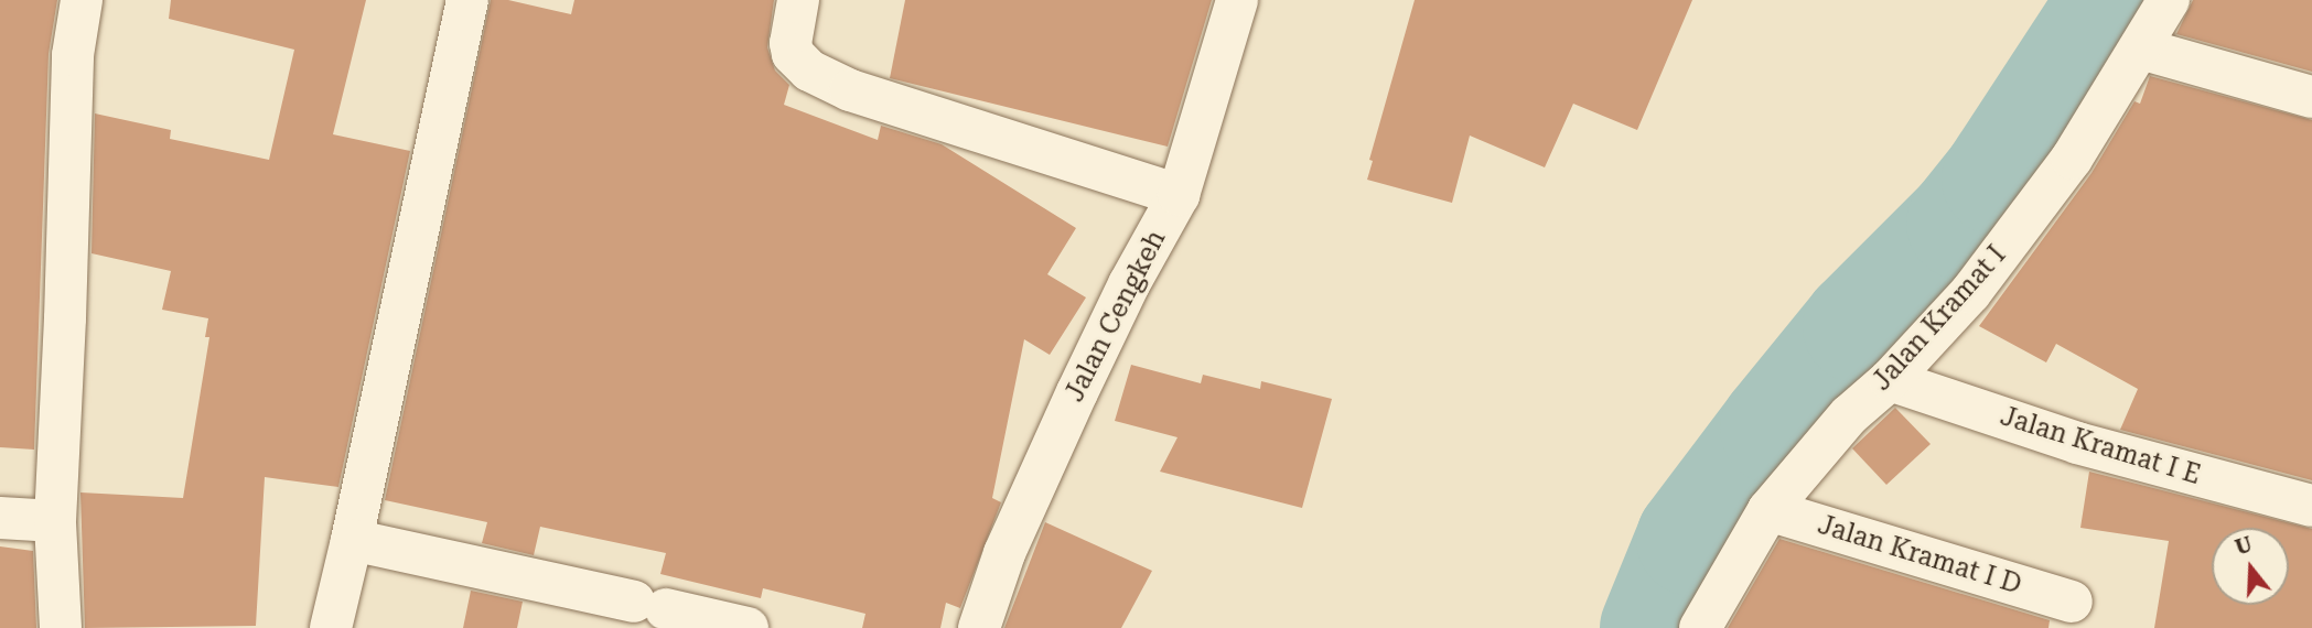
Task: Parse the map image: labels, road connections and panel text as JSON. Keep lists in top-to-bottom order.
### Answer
{
  "streets": {
    "street": [
      "Jalan Cengkeh",
      "Jalan Kramat I",
      "Jalan Kramat I E",
      "Jalan Kramat I D"
    ]
  },
  "crossings": [
    ["Jalan Kramat I", "Jalan Kramat I E"],
    ["Jalan Kramat I", "Jalan Kramat I D"]
  ],
  "north": "top"
}
